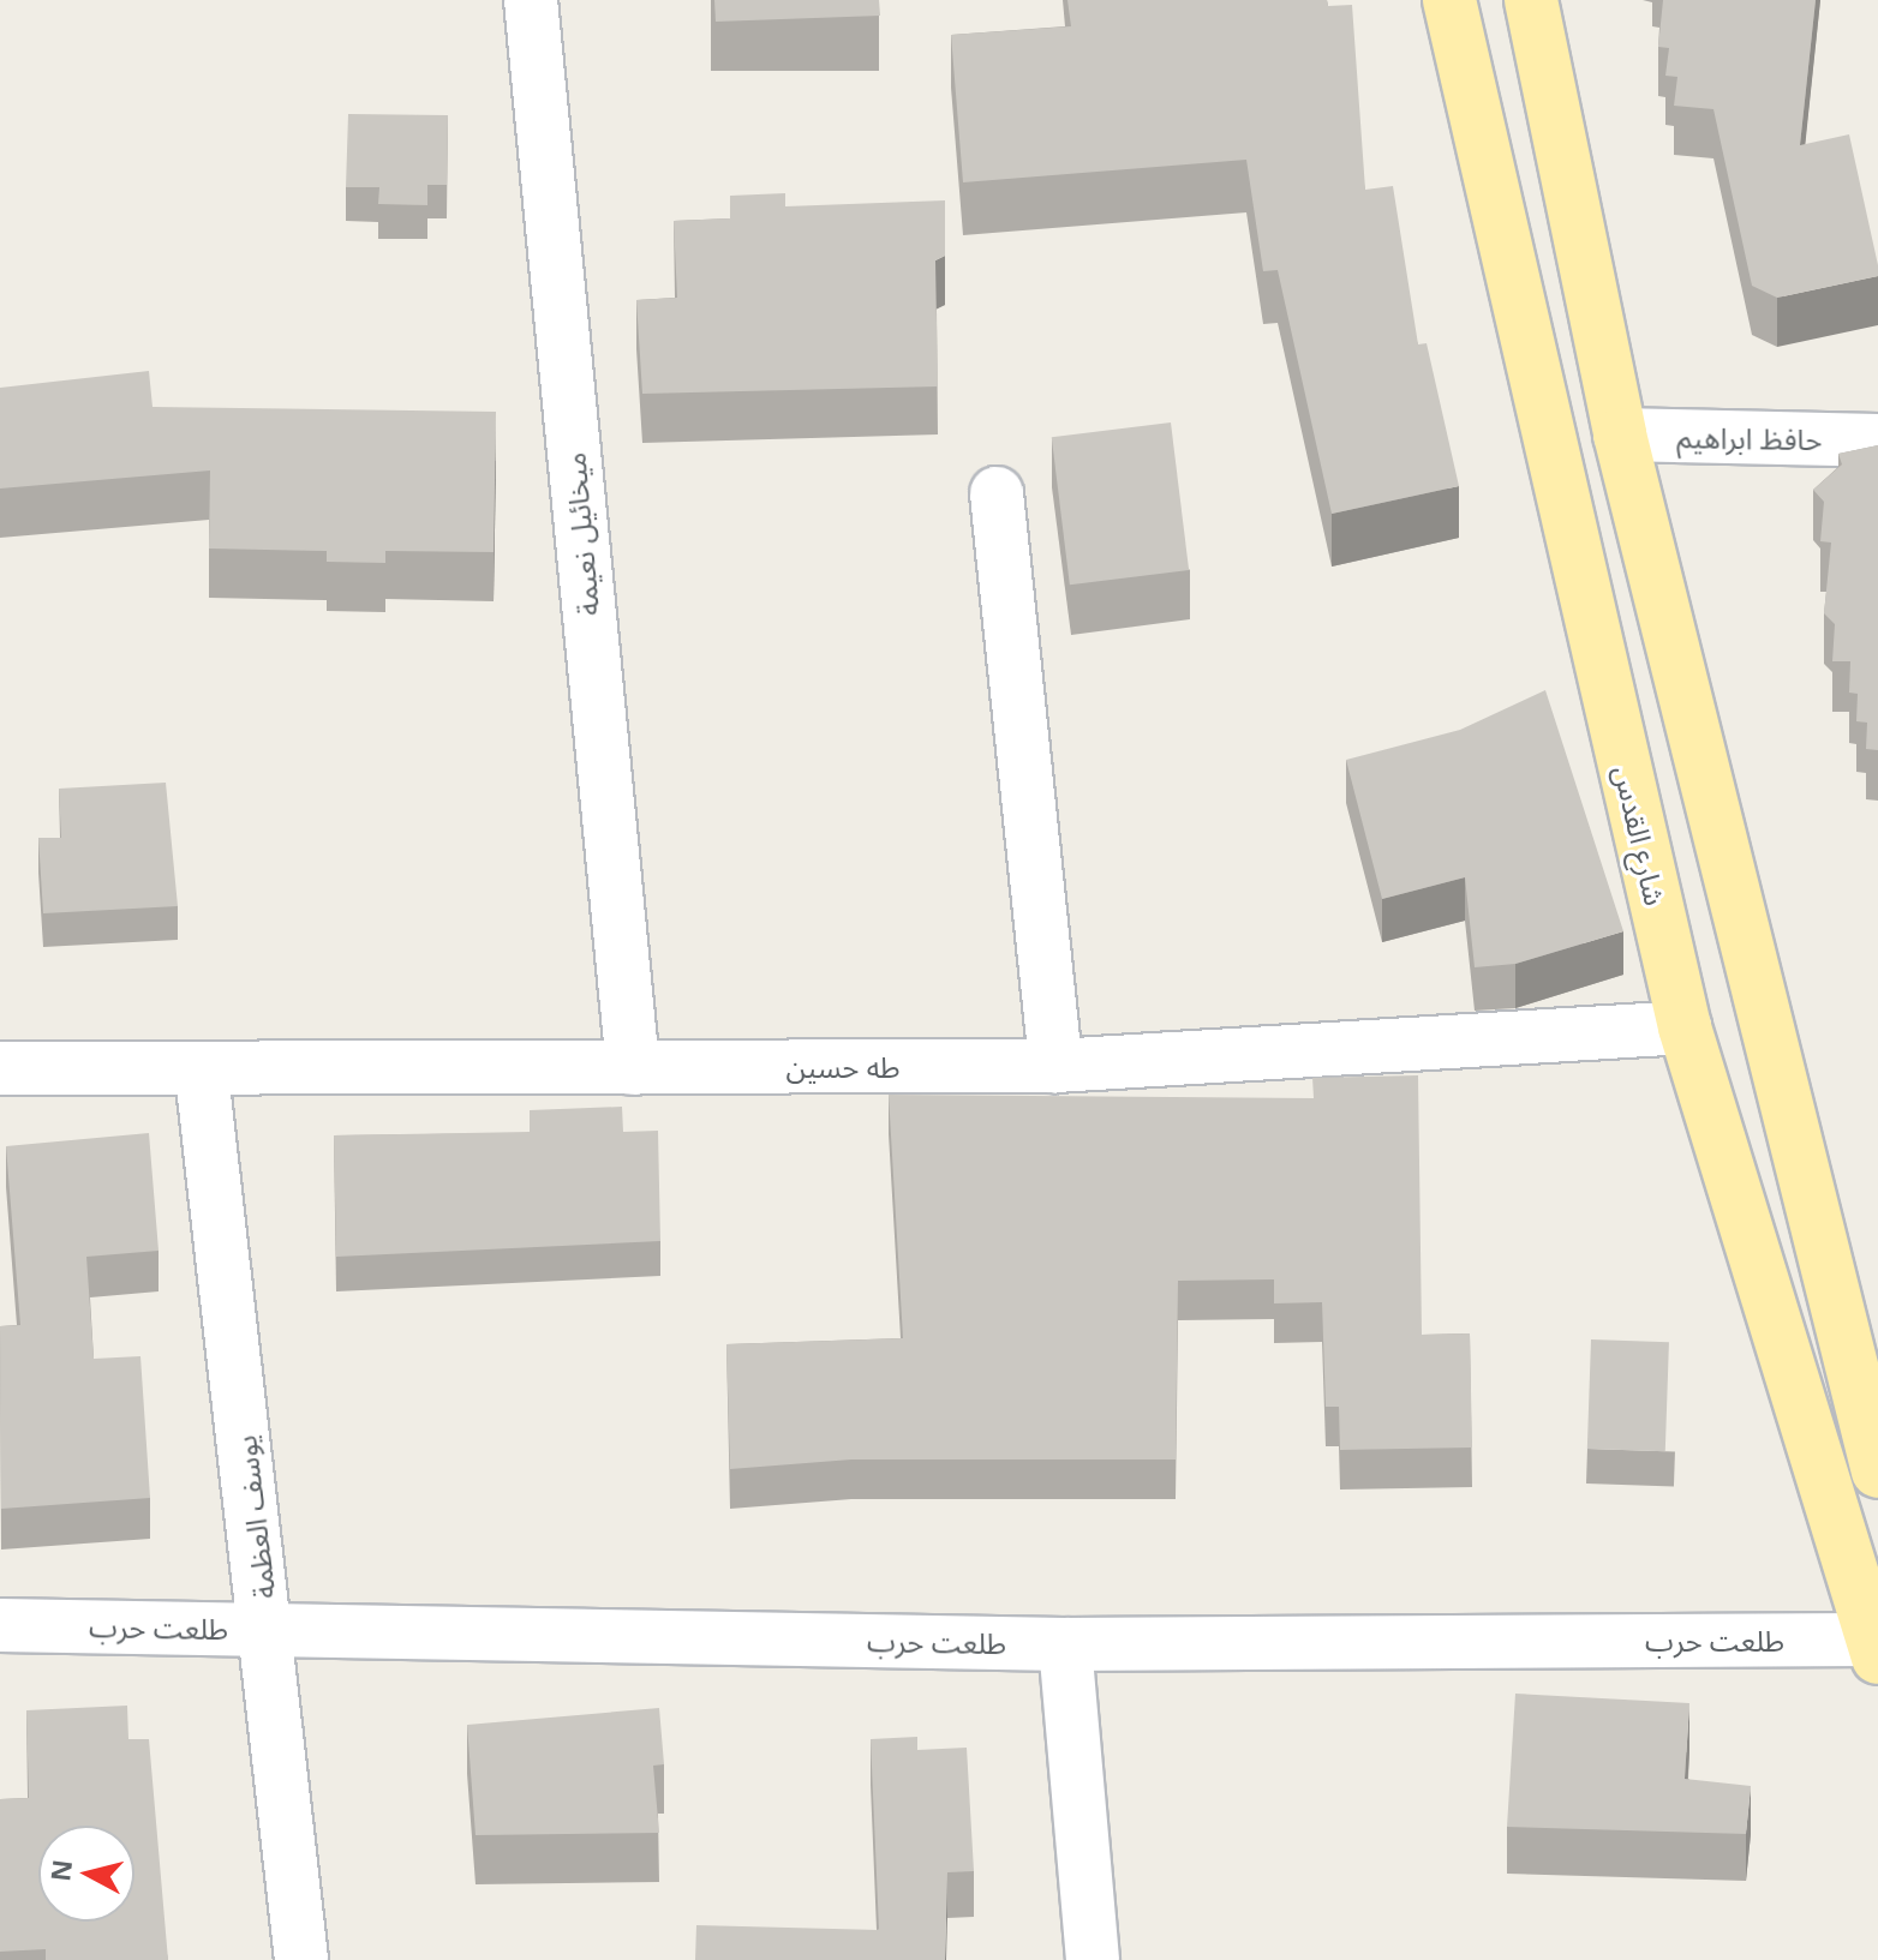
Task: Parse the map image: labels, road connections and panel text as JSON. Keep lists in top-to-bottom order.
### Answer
{
  "streets": {
    "main road": ["شارع القدس"],
    "street": [
      "حافظ ابراهيم",
      "ميخائيل نعيمة",
      "طه حسين",
      "يوسف العظمة",
      "طلعت حرب"
    ]
  },
  "crossings": [
    ["ميخائيل نعيمة", "طه حسين"],
    ["شارع القدس", "طه حسين"],
    ["شارع القدس", "طلعت حرب"],
    ["طه حسين", "يوسف العظمة"],
    ["يوسف العظمة", "طلعت حرب"]
  ],
  "north": "left"
}
